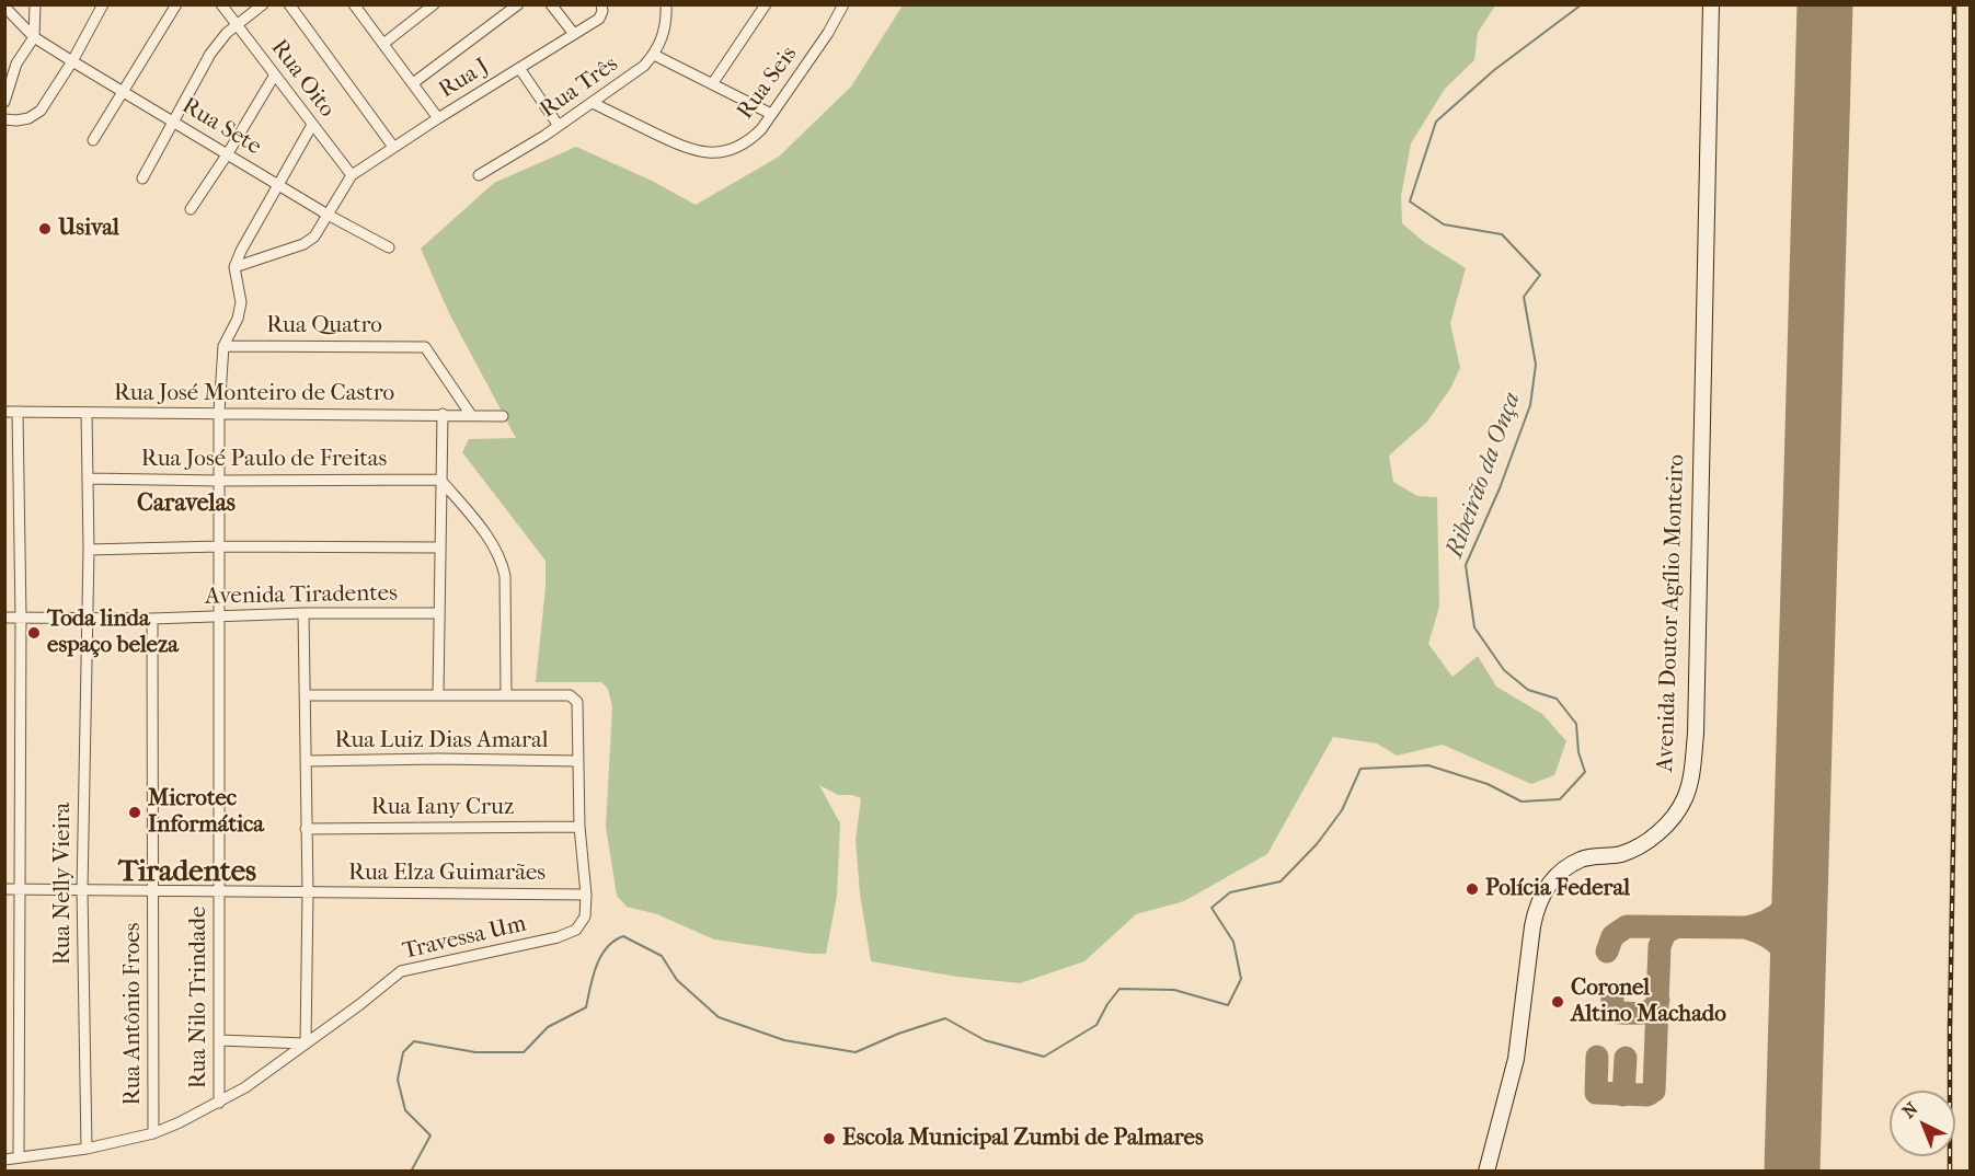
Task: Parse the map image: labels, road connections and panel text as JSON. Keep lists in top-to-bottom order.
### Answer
{
  "streets": {
    "street": [
      "Rua Oito",
      "Rua J",
      "Rua Seis",
      "Rua Três",
      "Rua Sete",
      "Rua Quatro",
      "Rua José Monteiro de Castro",
      "Rua José Paulo de Freitas",
      "Avenida Tiradentes",
      "Avenida Doutor Agílio Monteiro",
      "Rua Luiz Dias Amaral",
      "Rua Iany Cruz",
      "Rua Elza Guimarães",
      "Rua Nelly Vieira",
      "Travessa Um",
      "Rua Nilo Trindade",
      "Rua Antônio Froes"
    ]
  },
  "crossings": [
    ["Rua Oito", "Rua J"],
    ["Rua Seis", "Rua Três"],
    ["Rua Quatro", "Rua José Monteiro de Castro"],
    ["Rua Quatro", "Rua Nilo Trindade"],
    ["Rua José Monteiro de Castro", "Rua Nelly Vieira"],
    ["Rua José Monteiro de Castro", "Rua Nilo Trindade"],
    ["Rua José Paulo de Freitas", "Rua Nelly Vieira"],
    ["Rua José Paulo de Freitas", "Rua Nilo Trindade"],
    ["Avenida Tiradentes", "Rua Nelly Vieira"],
    ["Avenida Tiradentes", "Rua Nilo Trindade"],
    ["Avenida Tiradentes", "Rua Antônio Froes"],
    ["Rua Luiz Dias Amaral", "Travessa Um"],
    ["Rua Iany Cruz", "Travessa Um"],
    ["Rua Elza Guimarães", "Rua Nelly Vieira"],
    ["Rua Elza Guimarães", "Travessa Um"],
    ["Rua Elza Guimarães", "Rua Nilo Trindade"],
    ["Rua Elza Guimarães", "Rua Antônio Froes"],
    ["Rua Nelly Vieira", "Travessa Um"],
    ["Travessa Um", "Rua Nilo Trindade"],
    ["Travessa Um", "Rua Antônio Froes"]
  ],
  "districts": ["Caravelas", "Tiradentes"],
  "water": ["Ribeirão da Onça"],
  "places": [
    "Usival",
    "Toda linda espaço beleza",
    "Microtec Informática",
    "Polícia Federal",
    "Coronel Altino Machado",
    "Escola Municipal Zumbi de Palmares"
  ],
  "north": "top left"
}
